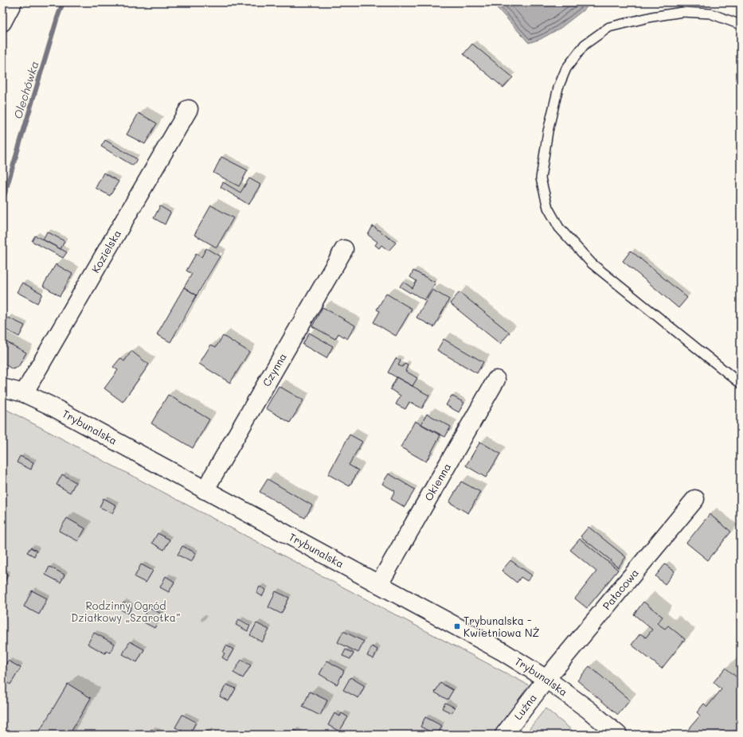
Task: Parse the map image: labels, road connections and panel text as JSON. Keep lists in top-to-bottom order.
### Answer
{
  "streets": {
    "street": [
      "Kozielska",
      "Czynna",
      "Trybunalska",
      "Okienna",
      "Pałacowa",
      "Luźna"
    ]
  },
  "crossings": [
    ["Kozielska", "Trybunalska"],
    ["Czynna", "Trybunalska"],
    ["Trybunalska", "Okienna"],
    ["Trybunalska", "Pałacowa"],
    ["Trybunalska", "Luźna"],
    ["Pałacowa", "Luźna"]
  ],
  "water": ["Olechówka"],
  "parks": ["Rodzinny Ogród Działkowy „Szarotka”"],
  "places": {
    "transit": ["Trybunalska - Kwietniowa NŻ"]
  }
}
